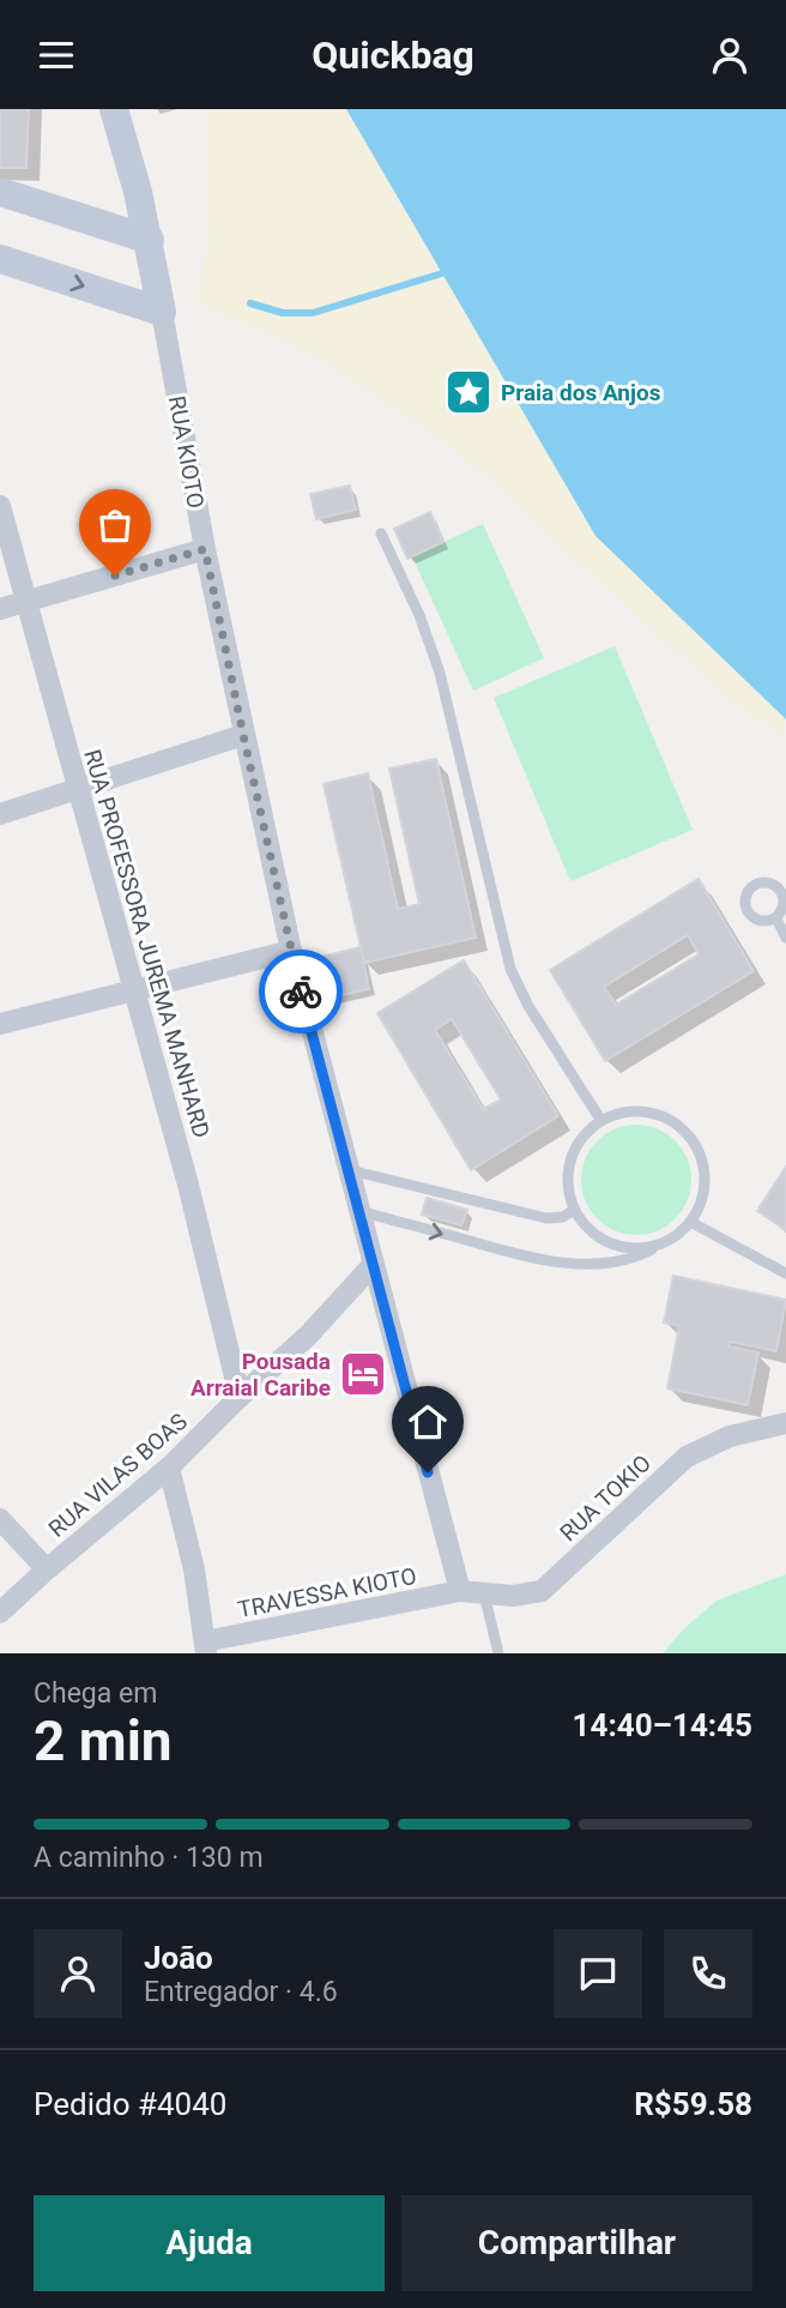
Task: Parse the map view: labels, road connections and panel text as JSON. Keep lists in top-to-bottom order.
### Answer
{
  "streets": {
    "main road": ["RUA KIOTO"],
    "street": [
      "RUA PROFESSORA JUREMA MANHARD",
      "RUA VILAS BOAS",
      "RUA TOKIO",
      "TRAVESSA KIOTO"
    ]
  },
  "crossings": [
    ["RUA KIOTO", "RUA VILAS BOAS"],
    ["RUA KIOTO", "RUA TOKIO"],
    ["RUA KIOTO", "TRAVESSA KIOTO"],
    ["RUA PROFESSORA JUREMA MANHARD", "RUA VILAS BOAS"],
    ["RUA TOKIO", "TRAVESSA KIOTO"]
  ],
  "places": {
    "place": ["Praia dos Anjos"],
    "hotel": ["Pousada Arraial Caribe"]
  },
  "page": {
    "header": "Quickbag",
    "heading": ["2 min", "Chega em", "14:40–14:45"],
    "panel": [
      "João",
      "Entregador · 4.6",
      "Pedido #4040",
      "R$59.58"
    ],
    "bar": "A caminho · 130 m",
    "buttons": ["Ajuda", "Compartilhar"]
  }
}
